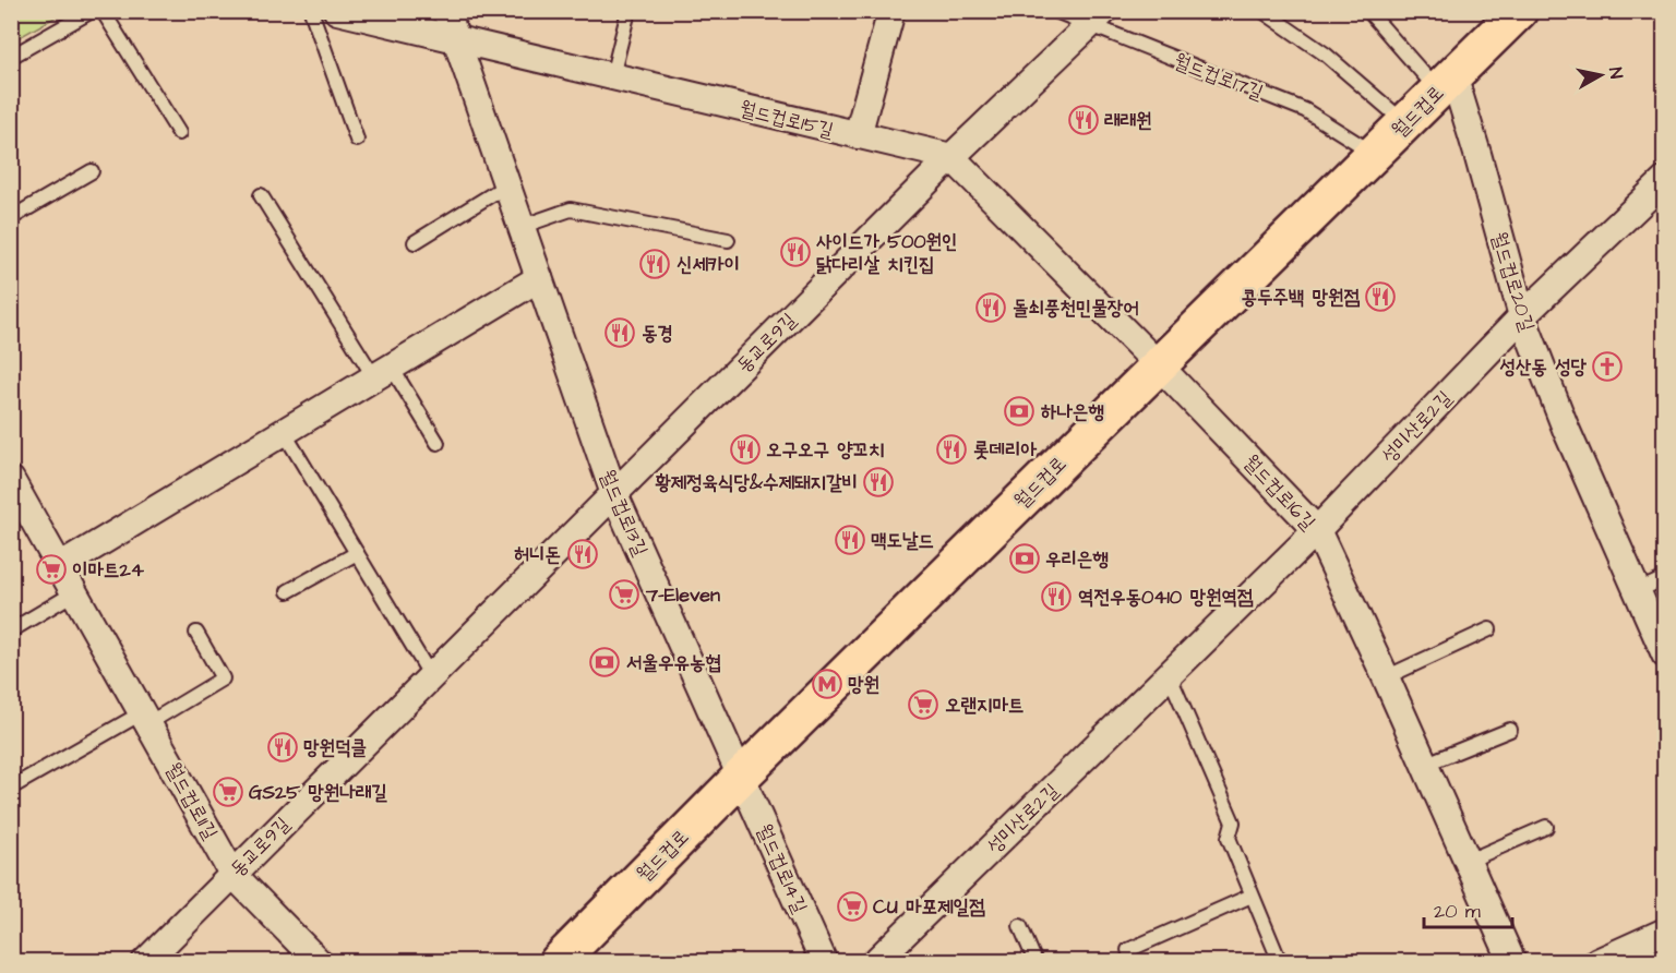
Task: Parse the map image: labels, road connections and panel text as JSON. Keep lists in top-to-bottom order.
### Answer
{
  "streets": {
    "main road": ["월드컵로"],
    "street": [
      "월드컵로15길",
      "월드컵로20길",
      "동교로9길",
      "성미산로2길",
      "월드컵로16길",
      "월드컵로13길",
      "월드컵로11길",
      "월드컵로14길"
    ],
    "lane": ["월드컵로17길"]
  },
  "crossings": [
    ["월드컵로17길", "월드컵로"],
    ["월드컵로17길", "동교로9길"],
    ["월드컵로", "월드컵로20길"],
    ["월드컵로", "월드컵로16길"],
    ["월드컵로", "월드컵로13길"],
    ["월드컵로", "월드컵로14길"],
    ["월드컵로15길", "동교로9길"],
    ["월드컵로15길", "월드컵로13길"],
    ["월드컵로20길", "성미산로2길"],
    ["동교로9길", "월드컵로13길"],
    ["동교로9길", "월드컵로11길"],
    ["성미산로2길", "월드컵로16길"],
    ["월드컵로13길", "월드컵로14길"]
  ],
  "places": {
    "restaurant": [
      "래래원",
      "사이드가 500원인 닭다리살 치킨집",
      "신세카이",
      "콩두주백 망원점",
      "돌쇠풍천민물장어",
      "동경",
      "오구오구 양꼬치",
      "롯데리아",
      "황제정육식당&수제돼지갈비",
      "맥도날드",
      "허니돈",
      "역전우동0410 망원역점",
      "망원덕클"
    ],
    "church": ["성산동 성당"],
    "bank": ["하나은행", "우리은행", "서울우유농협"],
    "supermarket": [
      "이마트24",
      "7-Eleven",
      "오랜지마트",
      "GS25 망원나래길",
      "CU 마포제일점"
    ],
    "metro station": ["망원"]
  },
  "scale_bar": "20 m",
  "north": "right"
}
